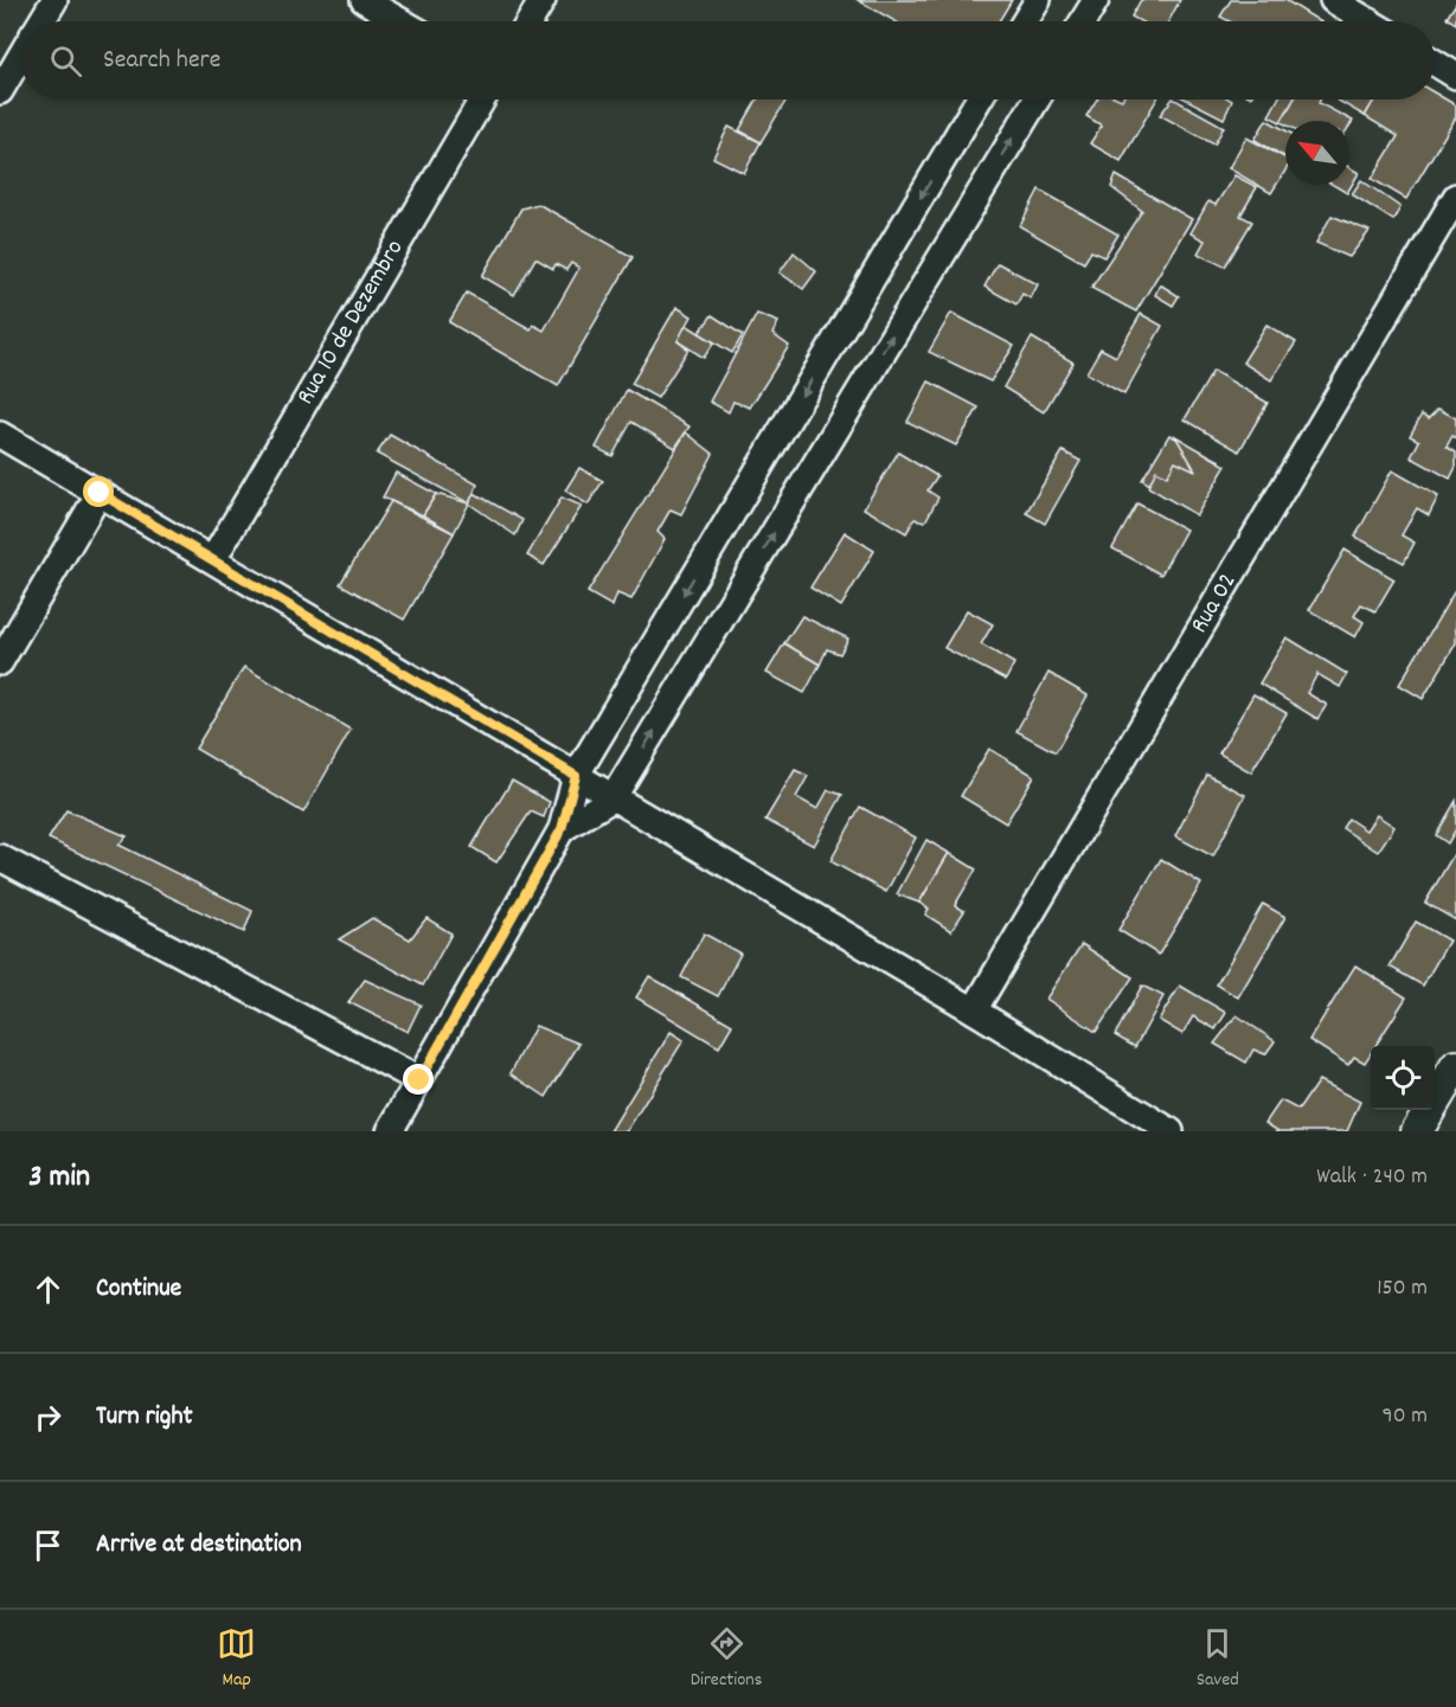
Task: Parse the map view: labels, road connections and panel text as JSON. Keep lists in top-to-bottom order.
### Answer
{
  "streets": {
    "street": ["Rua 10 de Dezembro", "Rua 02"]
  },
  "north": "top left",
  "page": {
    "search": "Search here",
    "heading": ["3 min", "Walk · 240 m"],
    "list": [
      ["Continue", "150 m"],
      ["Turn right", "90 m"],
      "Arrive at destination"
    ],
    "nav": ["Map", "Directions", "Saved"]
  }
}
